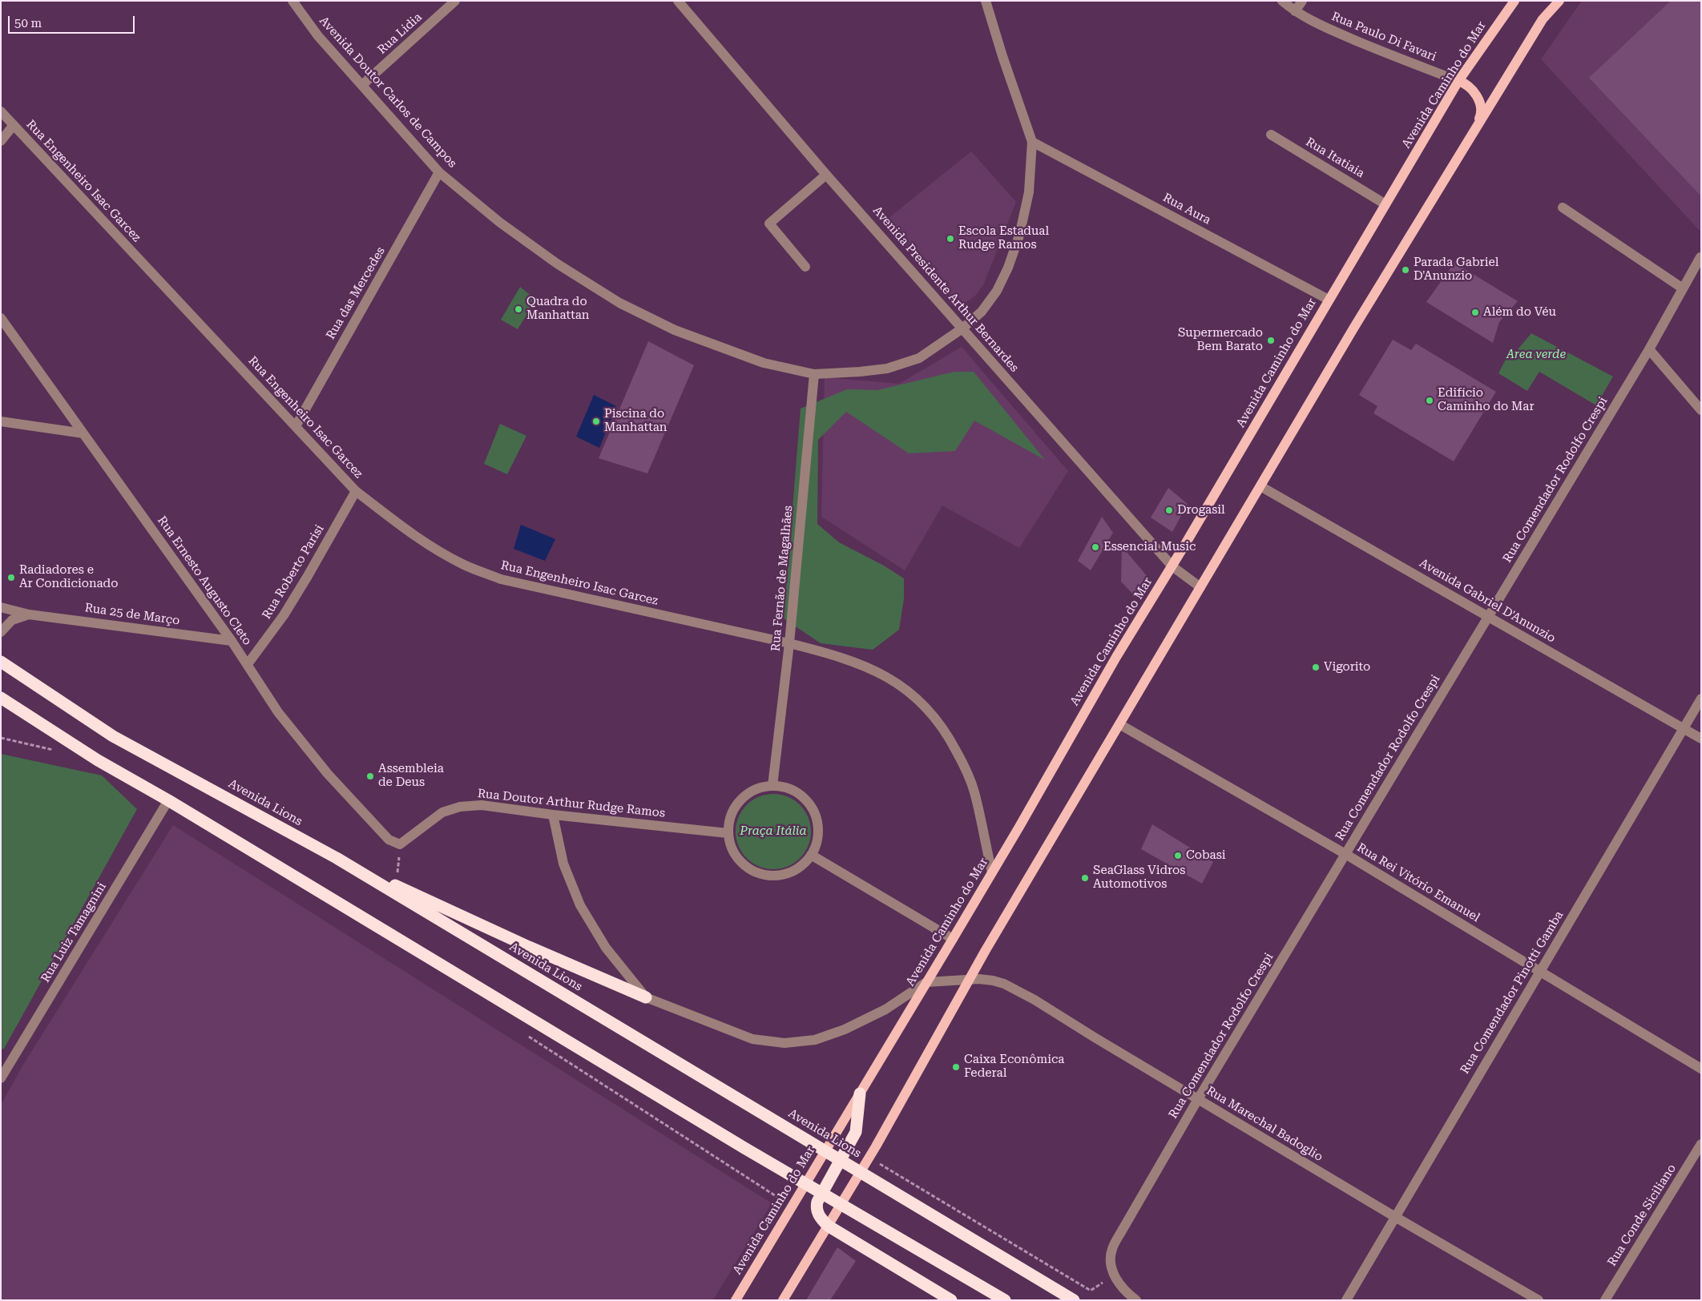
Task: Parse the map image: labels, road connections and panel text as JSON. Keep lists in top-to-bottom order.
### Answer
{
  "streets": {
    "highway": ["Avenida Lions"],
    "main road": ["Avenida Caminho do Mar"],
    "street": [
      "Rua Lidia",
      "Rua Paulo Di Favari",
      "Avenida Doutor Carlos de Campos",
      "Rua Itatiaia",
      "Rua Engenheiro Isac Garcez",
      "Rua Aura",
      "Avenida Presidente Arthur Bernardes",
      "Rua das Mercedes",
      "Rua Comendador Rodolfo Crespi",
      "Rua Roberto Parisi",
      "Rua Fernão de Magalhães",
      "Rua Ernesto Augusto Cleto",
      "Avenida Gabriel D'Anunzio",
      "Rua 25 de Março",
      "Rua Doutor Arthur Rudge Ramos",
      "Rua Rei Vitório Emanuel",
      "Rua Luiz Tamagnini",
      "Rua Comendador Pinotti Gamba",
      "Rua Marechal Badoglio",
      "Rua Conde Siciliano"
    ]
  },
  "crossings": [
    ["Rua Lidia", "Avenida Doutor Carlos de Campos"],
    ["Rua Paulo Di Favari", "Avenida Caminho do Mar"],
    ["Avenida Caminho do Mar", "Rua Itatiaia"],
    ["Avenida Caminho do Mar", "Rua Engenheiro Isac Garcez"],
    ["Avenida Caminho do Mar", "Rua Aura"],
    ["Avenida Caminho do Mar", "Avenida Presidente Arthur Bernardes"],
    ["Avenida Caminho do Mar", "Rua Marechal Badoglio"],
    ["Avenida Doutor Carlos de Campos", "Rua Aura"],
    ["Avenida Doutor Carlos de Campos", "Avenida Presidente Arthur Bernardes"],
    ["Avenida Doutor Carlos de Campos", "Rua das Mercedes"],
    ["Avenida Doutor Carlos de Campos", "Rua Fernão de Magalhães"],
    ["Rua Engenheiro Isac Garcez", "Rua das Mercedes"],
    ["Rua Engenheiro Isac Garcez", "Rua Roberto Parisi"],
    ["Rua Engenheiro Isac Garcez", "Rua Fernão de Magalhães"],
    ["Rua Comendador Rodolfo Crespi", "Avenida Gabriel D'Anunzio"],
    ["Rua Comendador Rodolfo Crespi", "Rua Rei Vitório Emanuel"],
    ["Rua Comendador Rodolfo Crespi", "Rua Marechal Badoglio"],
    ["Rua Roberto Parisi", "Rua Ernesto Augusto Cleto"],
    ["Rua Fernão de Magalhães", "Rua Doutor Arthur Rudge Ramos"],
    ["Rua Ernesto Augusto Cleto", "Rua 25 de Março"],
    ["Rua Ernesto Augusto Cleto", "Rua Doutor Arthur Rudge Ramos"],
    ["Avenida Gabriel D'Anunzio", "Rua Comendador Pinotti Gamba"],
    ["Rua Rei Vitório Emanuel", "Rua Comendador Pinotti Gamba"],
    ["Rua Comendador Pinotti Gamba", "Rua Marechal Badoglio"]
  ],
  "parks": ["Area verde", "Praça Itália"],
  "places": [
    "Escola Estadual Rudge Ramos",
    "Parada Gabriel D'Anunzio",
    "Quadra do Manhattan",
    "Além do Véu",
    "Supermercado Bem Barato",
    "Edifício Caminho do Mar",
    "Piscina do Manhattan",
    "Drogasil",
    "Essencial Music",
    "Radiadores e Ar Condicionado",
    "Vigorito",
    "Assembleia de Deus",
    "Cobasi",
    "SeaGlass Vidros Automotivos",
    "Caixa Econômica Federal"
  ],
  "scale_bar": "50 m"
}
